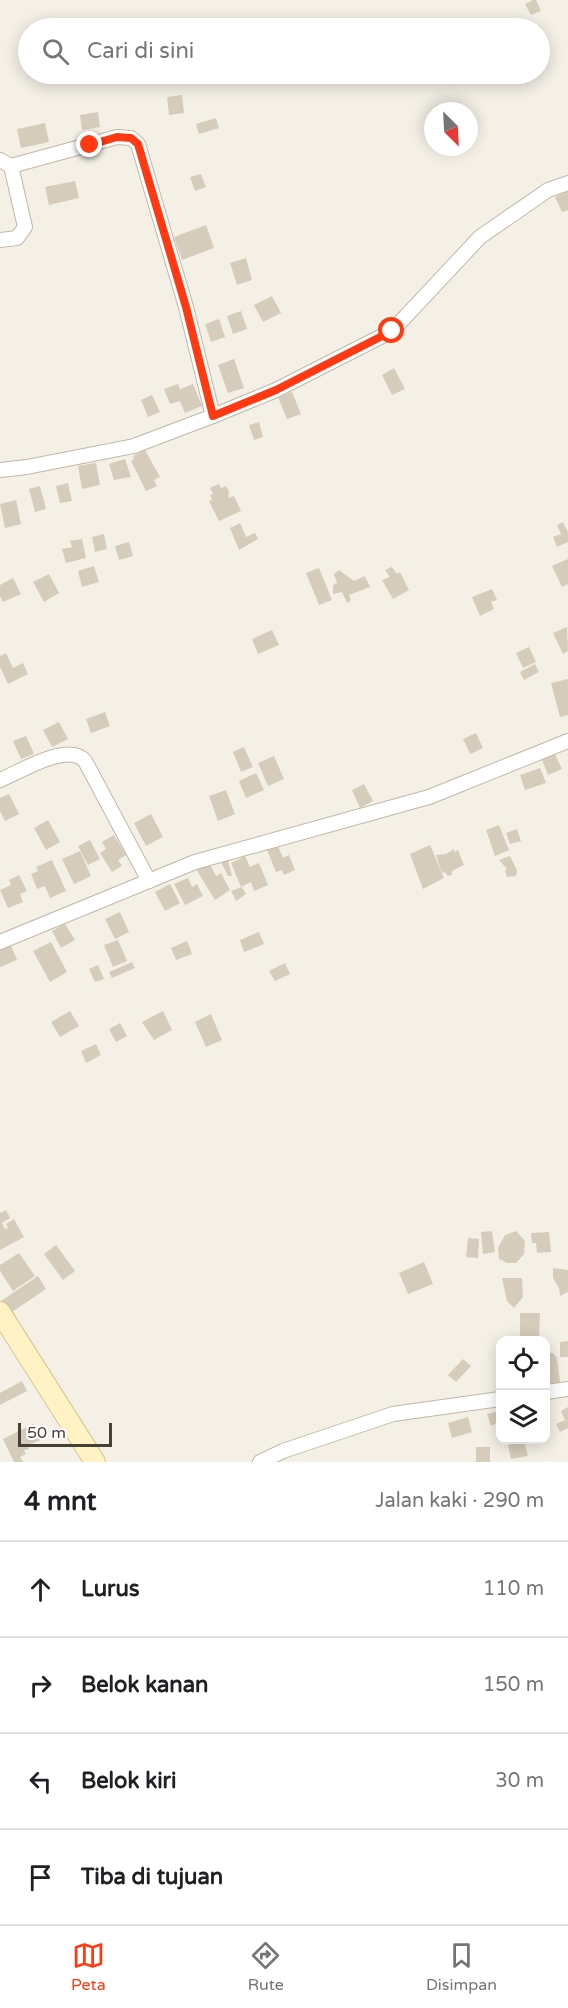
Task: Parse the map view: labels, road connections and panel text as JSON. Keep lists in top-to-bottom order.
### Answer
{
  "scale_bar": "50 m",
  "north": "bottom right",
  "page": {
    "search": "Cari di sini",
    "scale": "50 m",
    "heading": ["4 mnt", "Jalan kaki · 290 m"],
    "list": [
      ["Lurus", "110 m"],
      ["Belok kanan", "150 m"],
      ["Belok kiri", "30 m"],
      "Tiba di tujuan"
    ],
    "nav": ["Peta", "Rute", "Disimpan"]
  }
}
